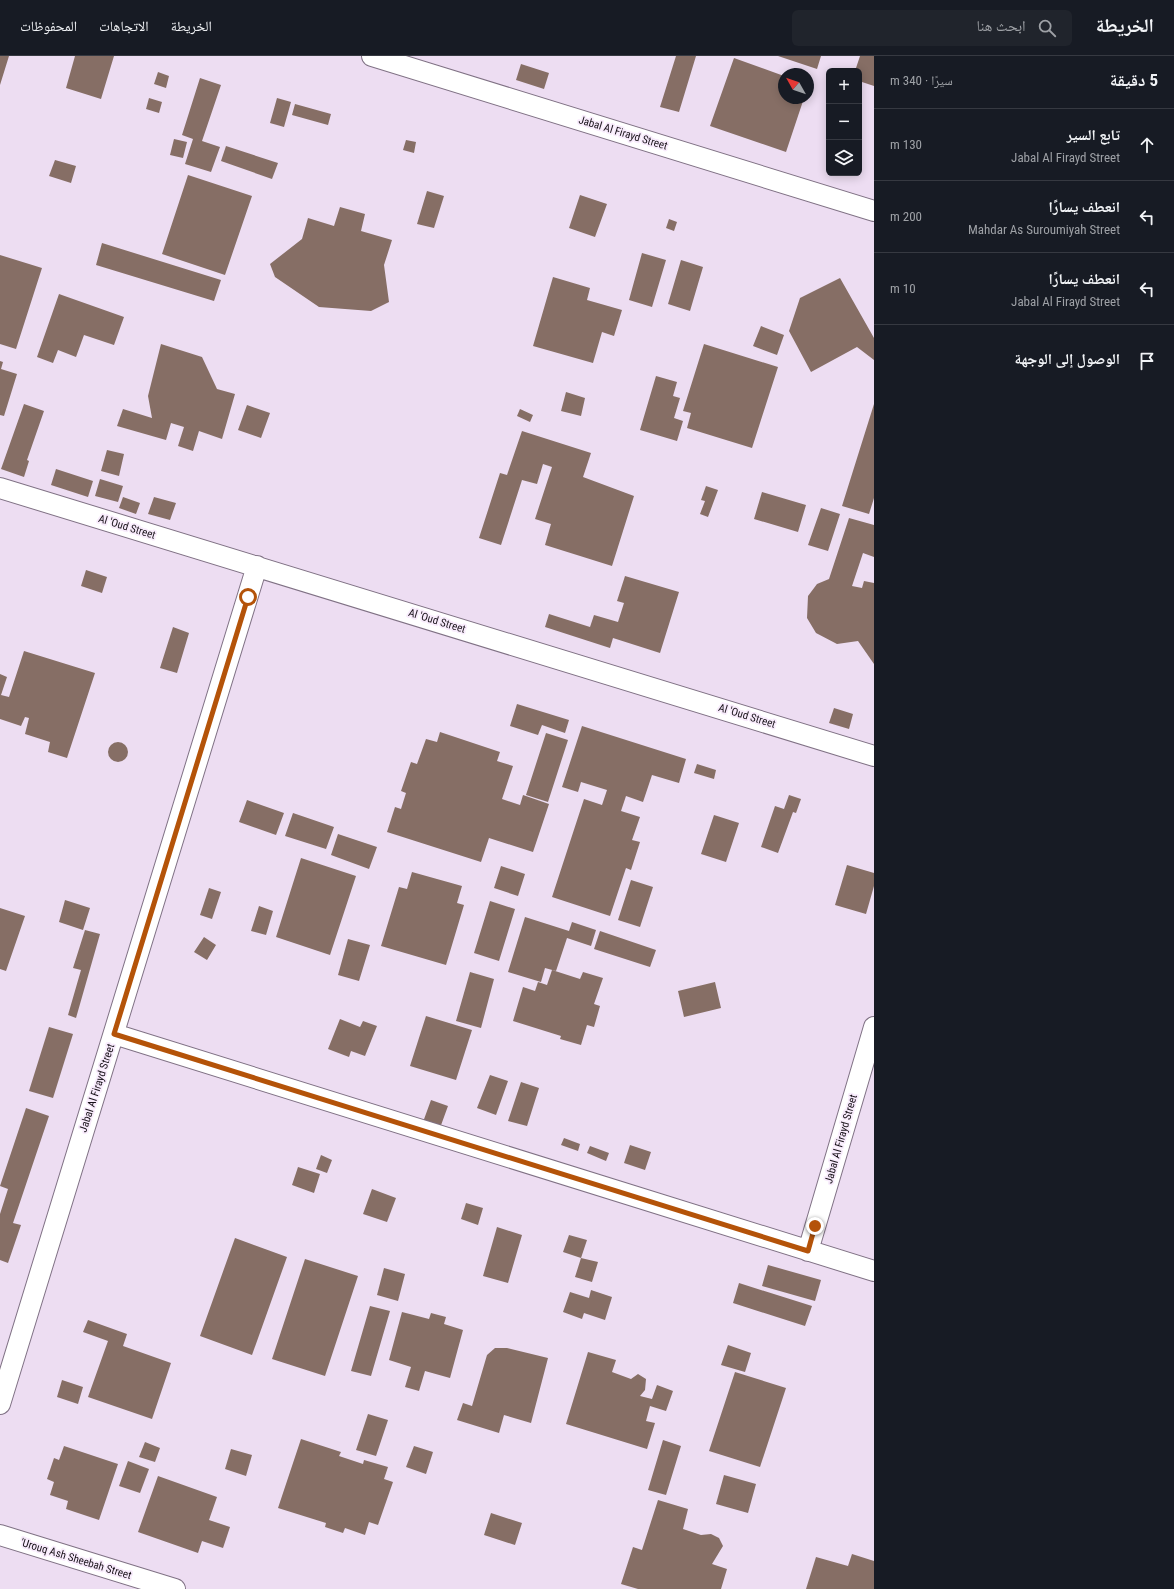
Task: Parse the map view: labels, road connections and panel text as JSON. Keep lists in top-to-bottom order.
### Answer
{
  "streets": {
    "street": ["Jabal Al Firayd Street", "Al 'Oud Street", "'Urouq Ash Sheebah Street"]
  },
  "crossings": [
    ["Jabal Al Firayd Street", "Al 'Oud Street"]
  ],
  "north": "top left",
  "page": {
    "header": "الخريطة",
    "search": "ابحث هنا",
    "nav": ["الخريطة", "الاتجاهات", "المحفوظات"],
    "heading": ["5 دقيقة", "سيرًا · 340 m"],
    "map_buttons": ["+", "−"],
    "list": [
      ["تابع السير", "Jabal Al Firayd Street", "130 m"],
      ["انعطف يسارًا", "Mahdar As Suroumiyah Street", "200 m"],
      ["انعطف يسارًا", "Jabal Al Firayd Street", "10 m"],
      "الوصول إلى الوجهة"
    ]
  }
}
